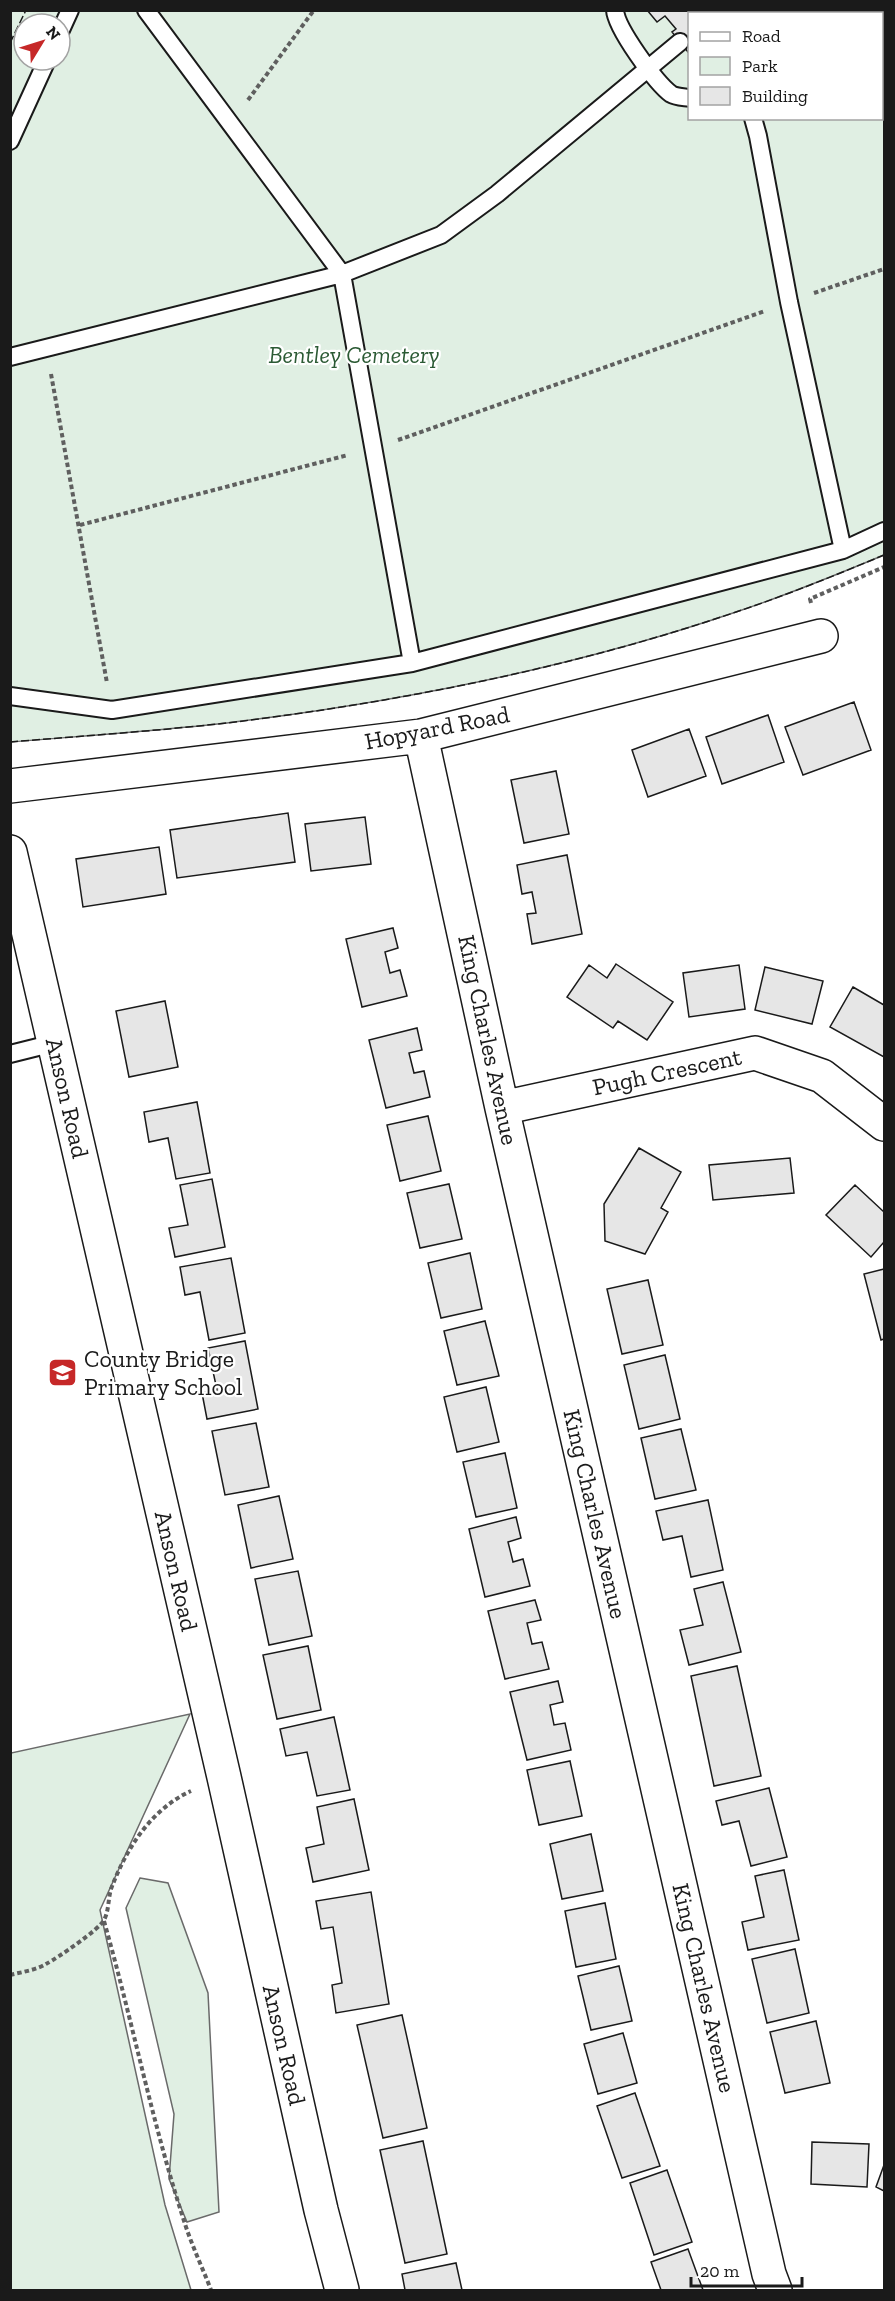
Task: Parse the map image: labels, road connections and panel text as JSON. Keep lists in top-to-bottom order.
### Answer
{
  "streets": {
    "street": [
      "Hopyard Road",
      "King Charles Avenue",
      "Pugh Crescent",
      "Anson Road"
    ]
  },
  "crossings": [
    ["Hopyard Road", "King Charles Avenue"],
    ["King Charles Avenue", "Pugh Crescent"]
  ],
  "parks": ["Bentley Cemetery"],
  "places": {
    "school or university": ["County Bridge Primary School"]
  },
  "legend": ["Road", "Park", "Building"],
  "scale_bar": "20 m",
  "north": "top right"
}
